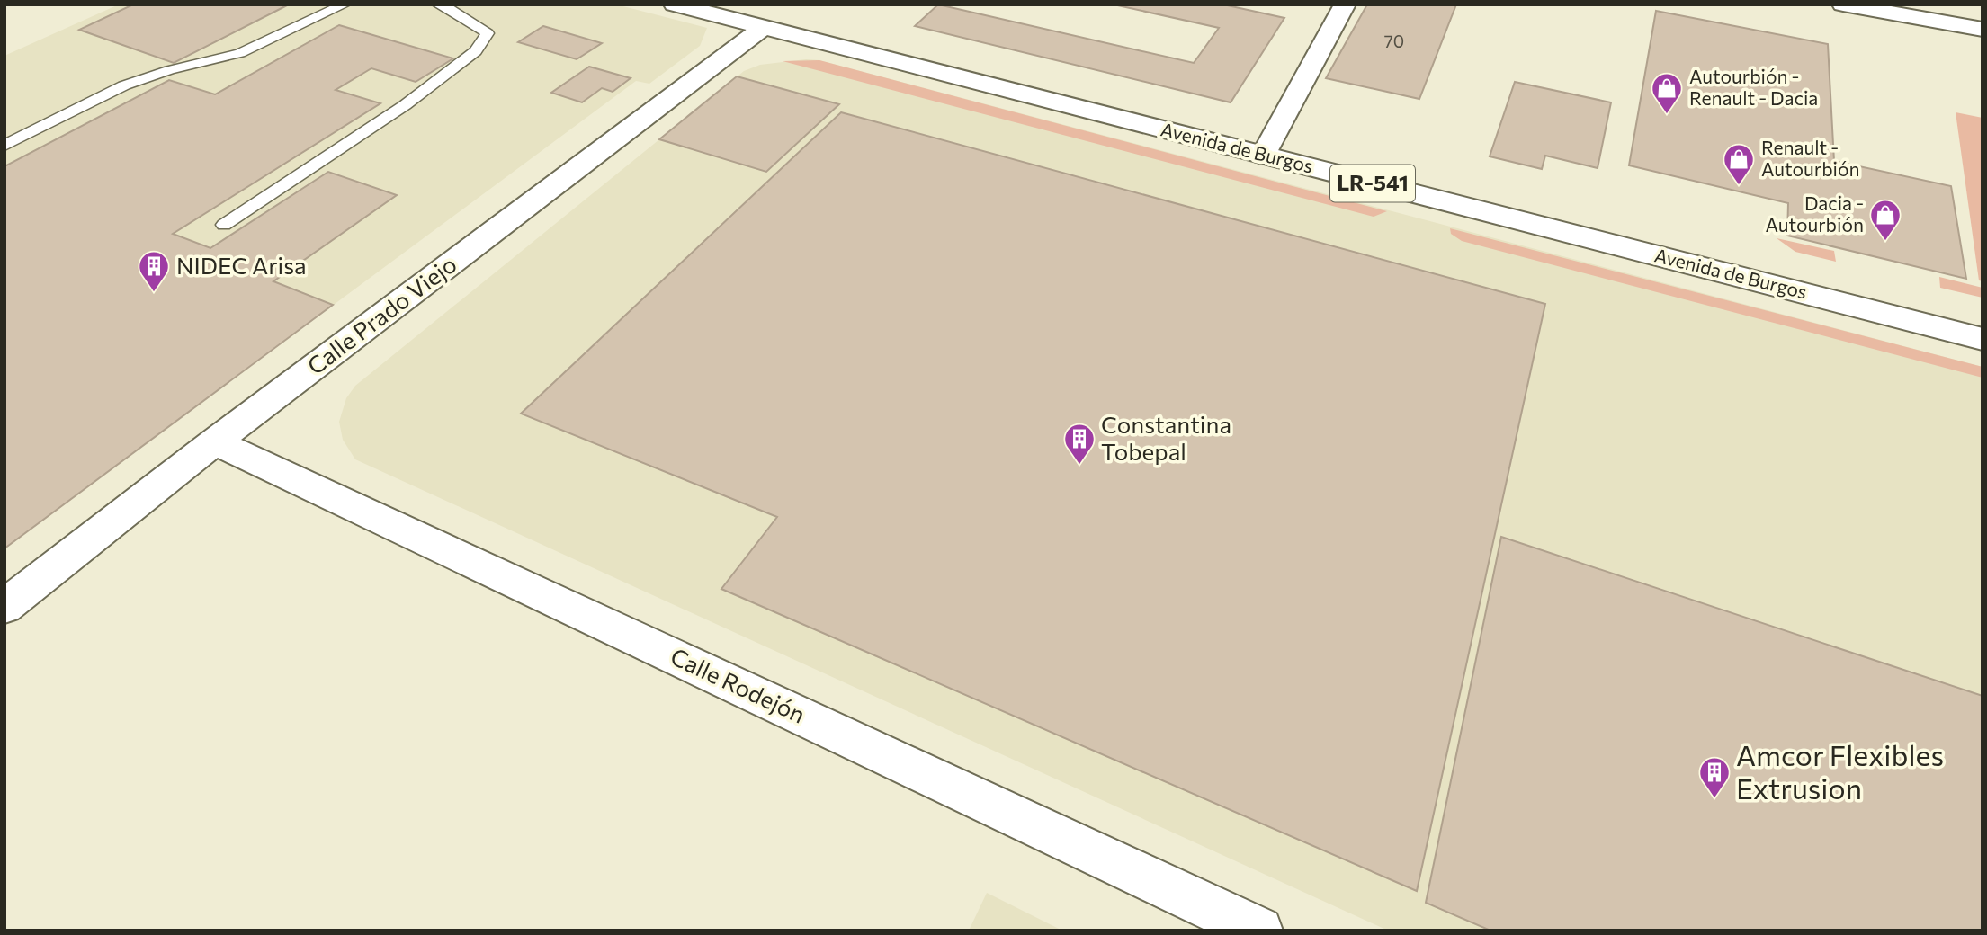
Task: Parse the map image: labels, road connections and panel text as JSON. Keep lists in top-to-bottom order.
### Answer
{
  "streets": {
    "street": [
      "Avenida de Burgos",
      "LR-541",
      "Calle Prado Viejo",
      "Calle Rodejón"
    ]
  },
  "crossings": [
    ["Avenida de Burgos", "Calle Prado Viejo"],
    ["Calle Prado Viejo", "Calle Rodejón"]
  ],
  "places": {
    "shop": ["Autourbión - Renault - Dacia", "Renault - Autourbión", "Dacia - Autourbión"],
    "building": ["NIDEC Arisa", "Constantina Tobepal", "Amcor Flexibles Extrusion"]
  },
  "house_numbers": ["70"]
}
